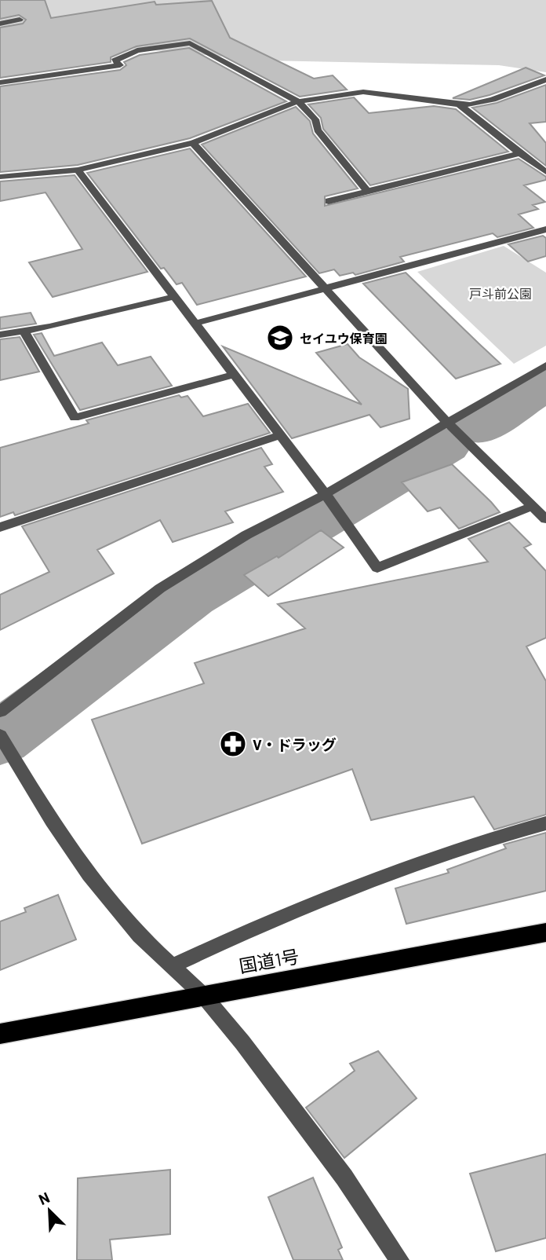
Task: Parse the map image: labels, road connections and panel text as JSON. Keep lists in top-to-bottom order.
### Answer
{
  "streets": {
    "highway": ["国道1号"]
  },
  "parks": ["戸斗前公園"],
  "places": {
    "school or university": ["セイユウ保育園"],
    "pharmacy": ["V・ドラッグ"]
  },
  "north": "top left"
}
